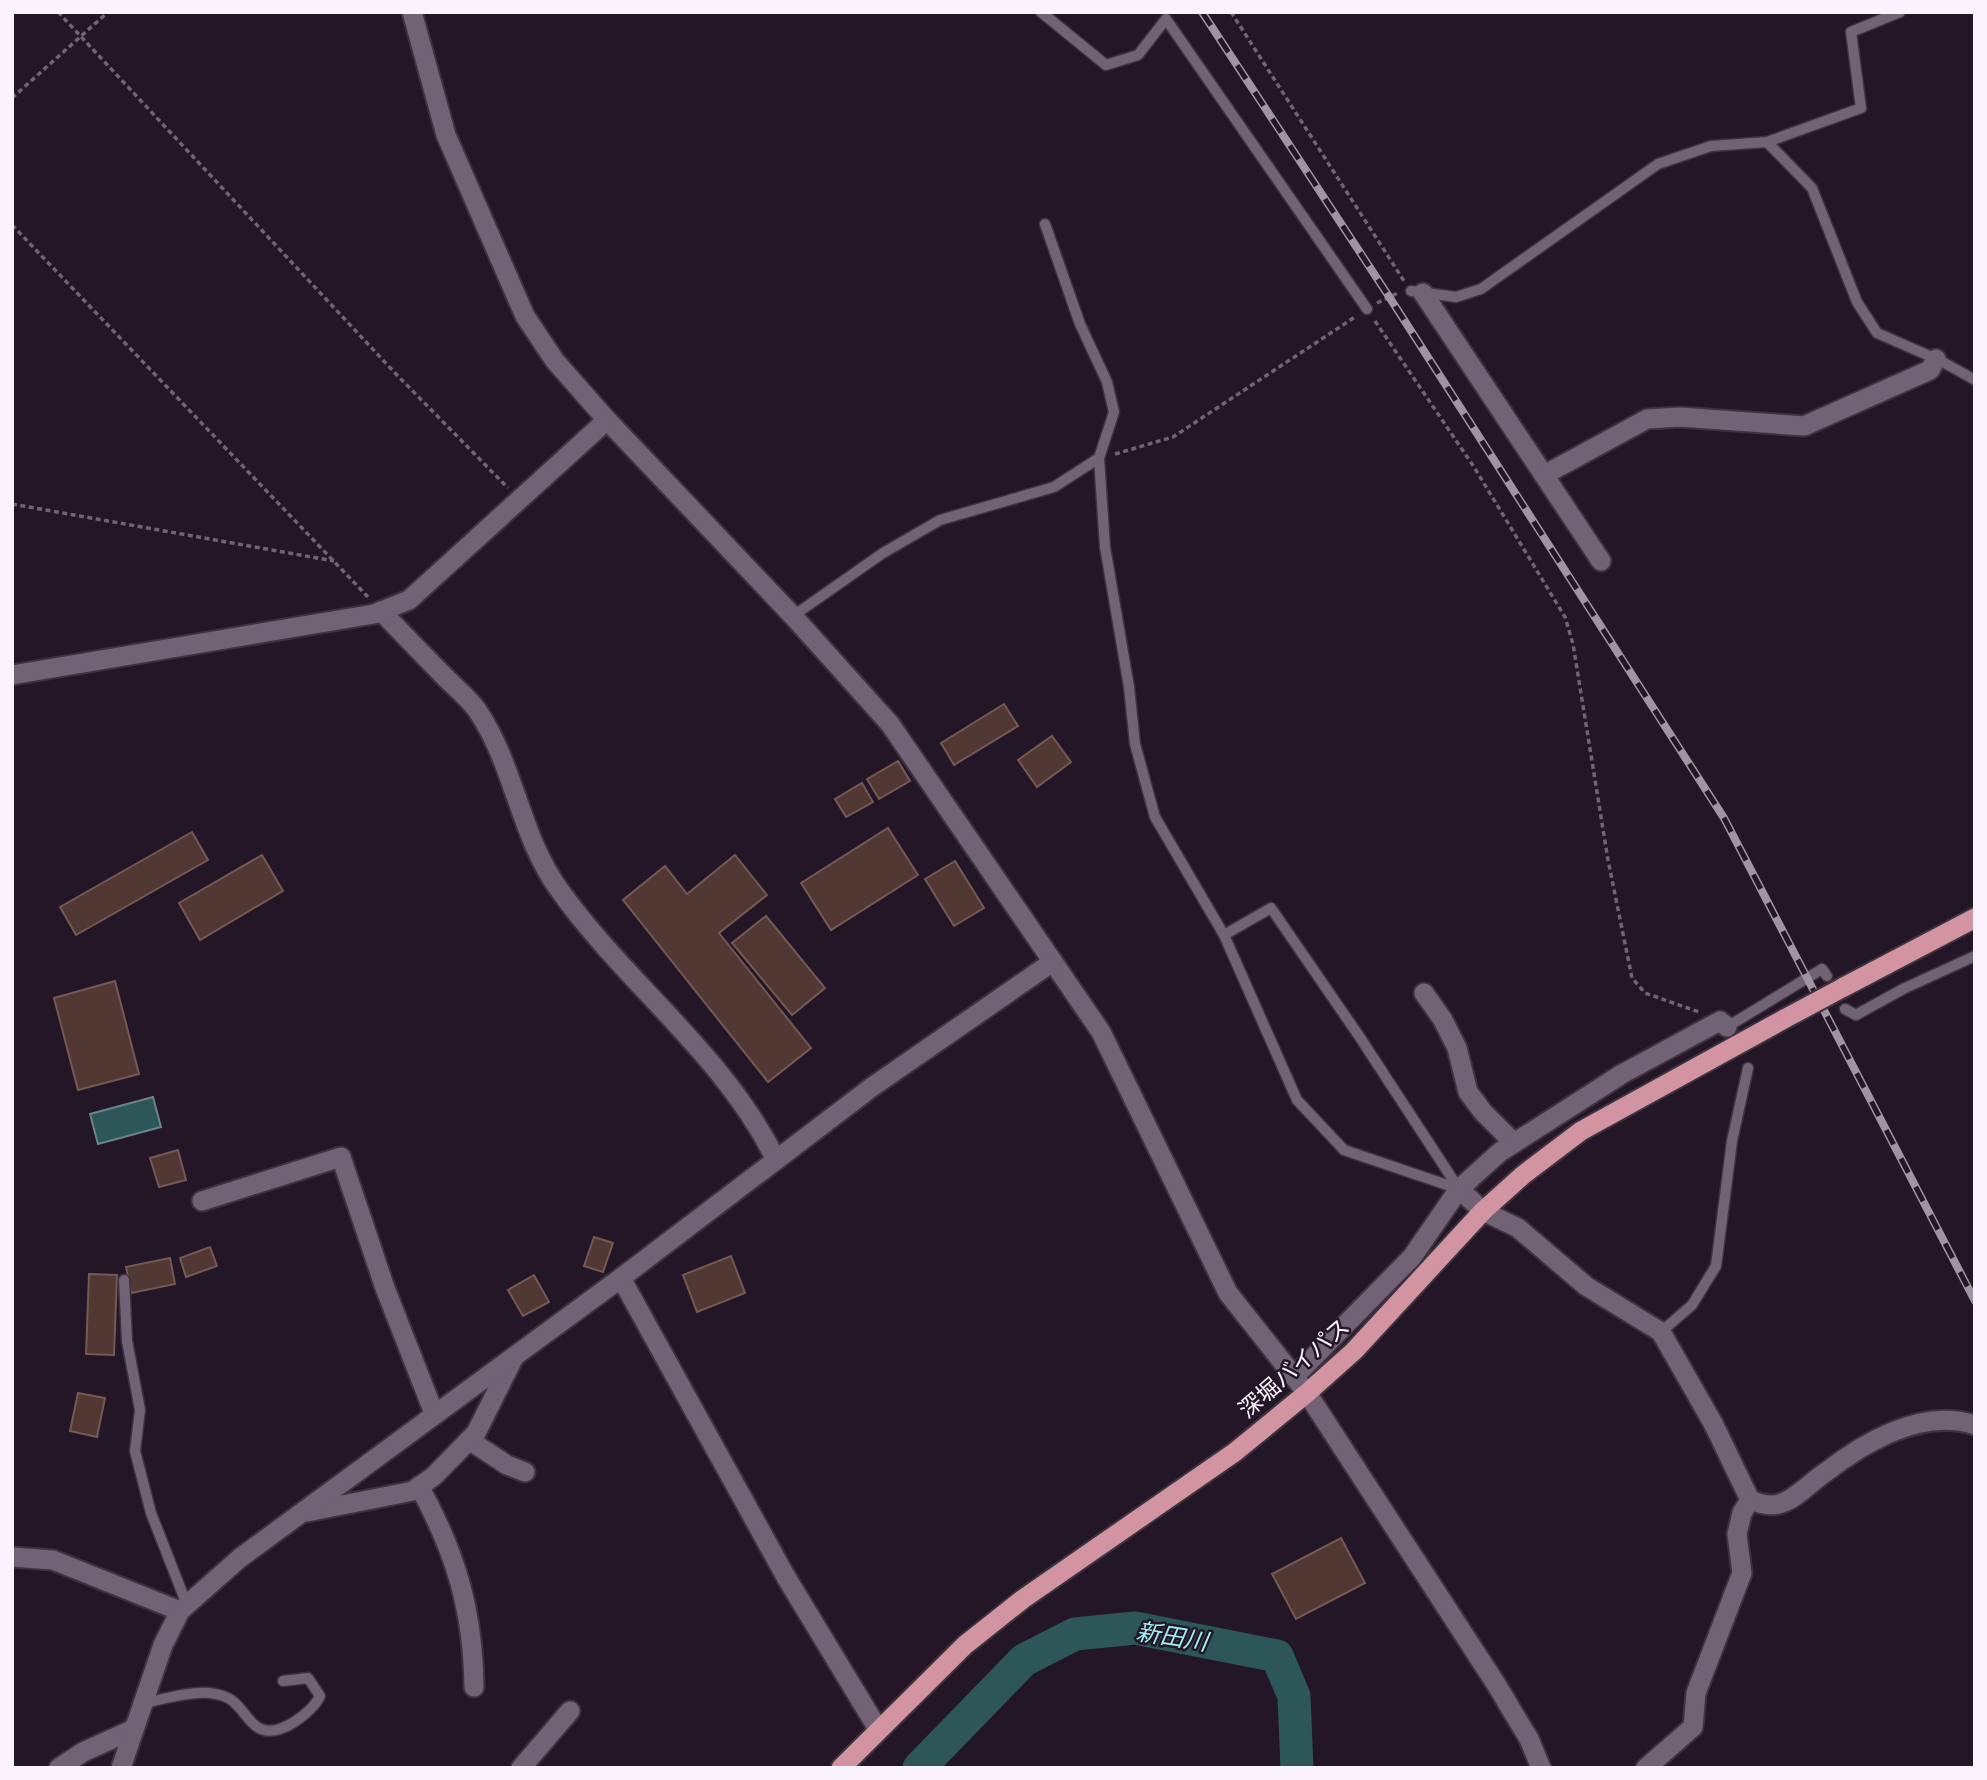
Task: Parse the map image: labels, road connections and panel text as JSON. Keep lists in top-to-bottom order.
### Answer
{
  "streets": {
    "highway": ["深堀バイパス"]
  },
  "water": ["新田川"]
}
